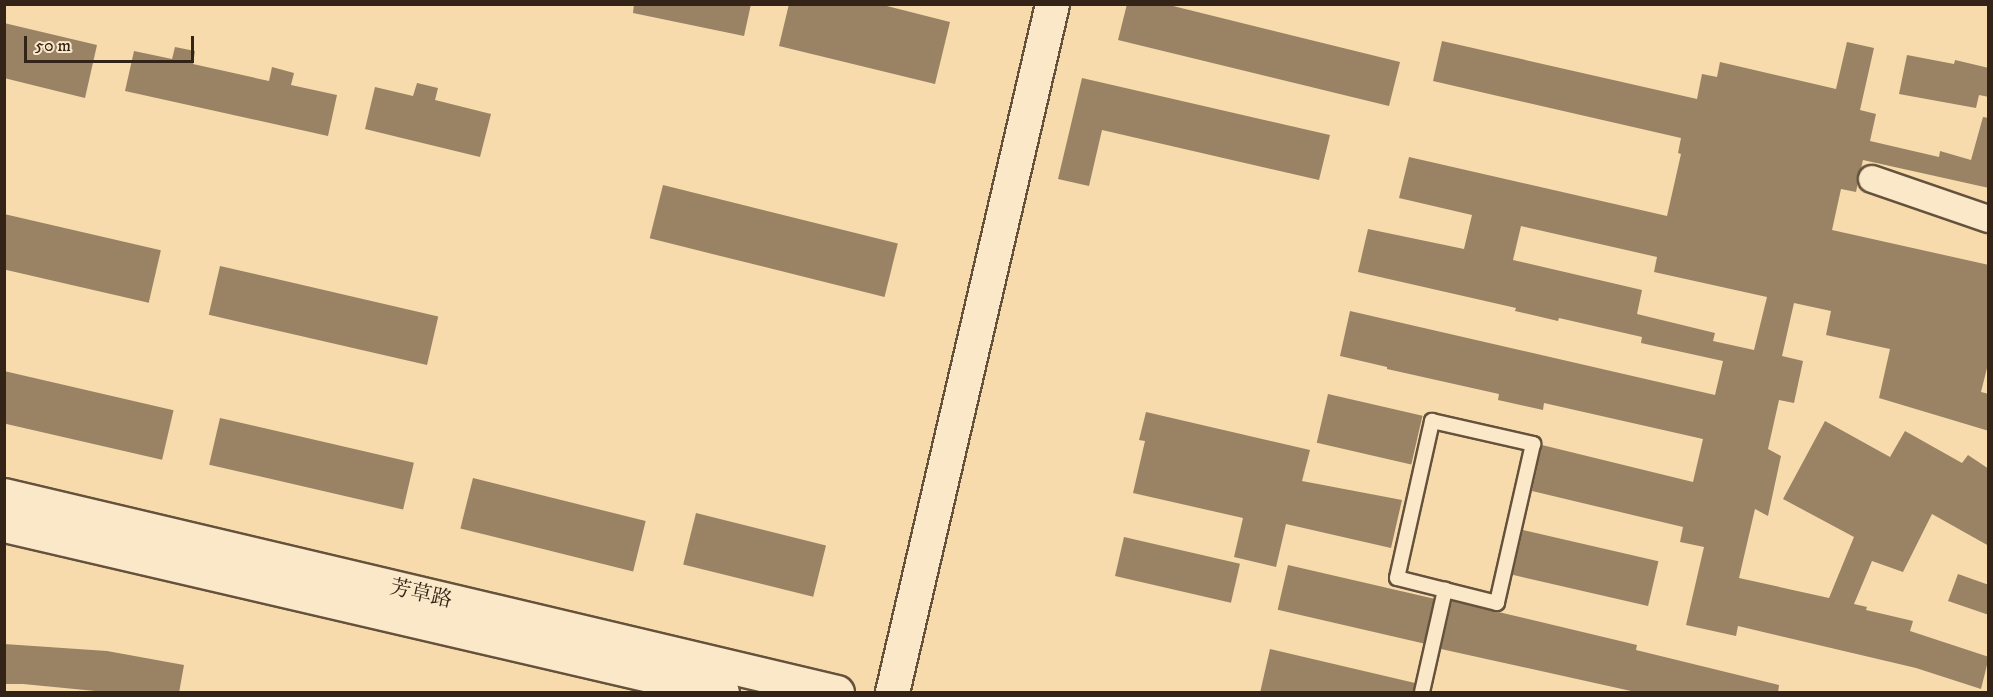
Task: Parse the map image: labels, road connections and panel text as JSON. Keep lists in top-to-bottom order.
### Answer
{
  "streets": {
    "street": ["芳草路"]
  },
  "scale_bar": "50 m"
}
